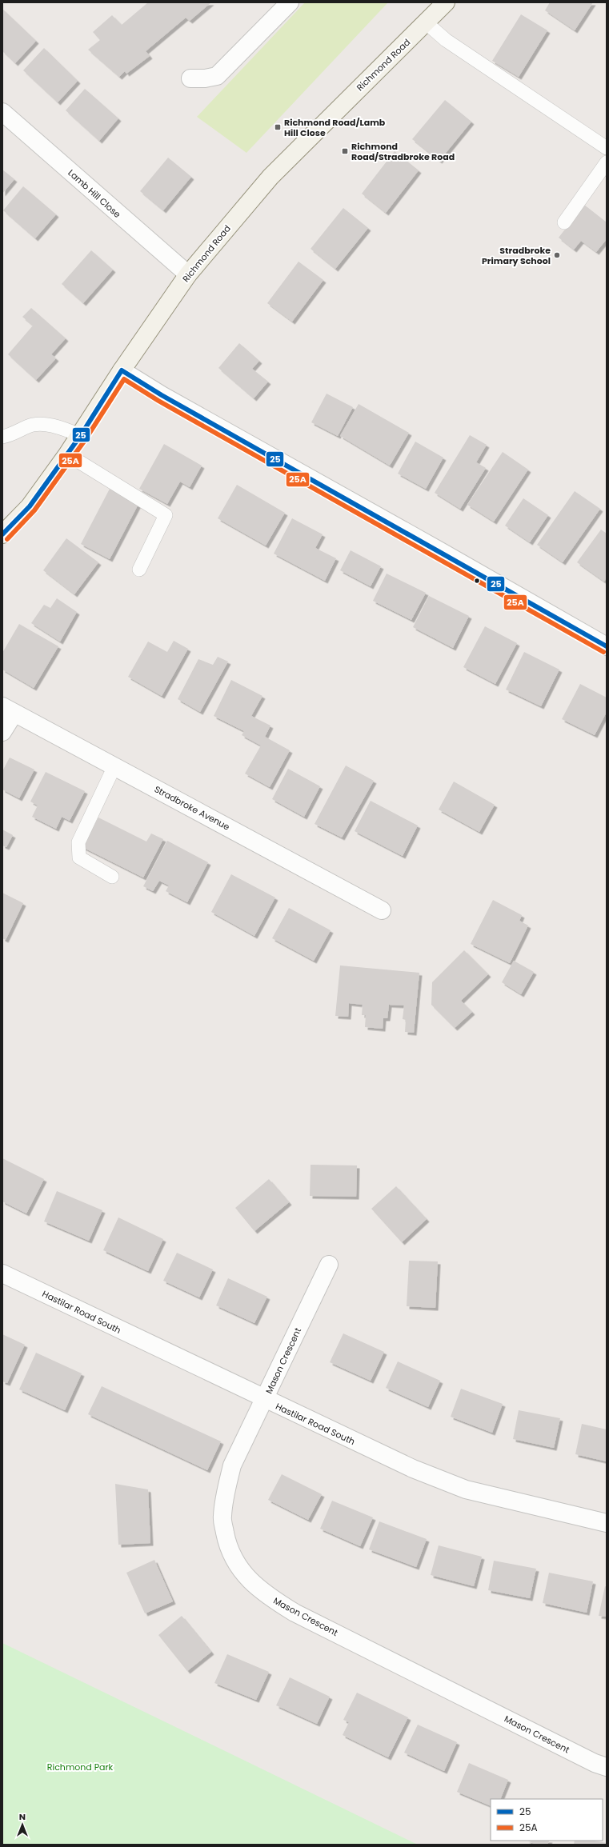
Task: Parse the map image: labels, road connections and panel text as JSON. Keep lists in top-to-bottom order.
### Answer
{
  "streets": {
    "main road": ["Richmond Road"],
    "street": [
      "Lamb Hill Close",
      "Stradbroke Avenue",
      "Hastilar Road South",
      "Mason Crescent"
    ]
  },
  "crossings": [
    ["Richmond Road", "Lamb Hill Close"],
    ["Hastilar Road South", "Mason Crescent"]
  ],
  "parks": ["Richmond Park"],
  "places": {
    "transit": ["Richmond Road/Lamb Hill Close", "Richmond Road/Stradbroke Road"],
    "other": ["Stradbroke Primary School"]
  },
  "lines": ["transit line 25", "transit line 25A"],
  "legend": ["25", "25A"],
  "north": "top"
}
